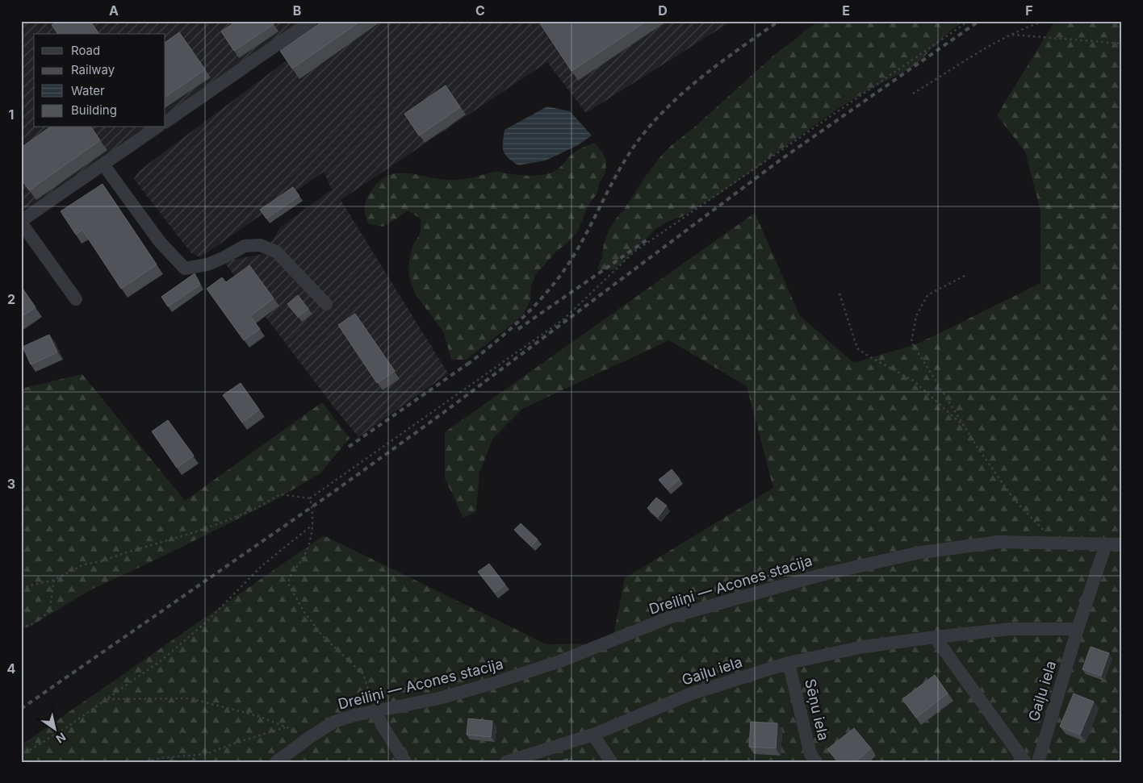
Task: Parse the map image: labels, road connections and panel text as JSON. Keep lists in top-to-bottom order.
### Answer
{
  "streets": {
    "street": ["Dreiliņi — Acones stacija", "Gaiļu iela", "Sēņu iela"]
  },
  "crossings": [
    ["Dreiliņi — Acones stacija", "Gaiļu iela"],
    ["Gaiļu iela", "Sēņu iela"]
  ],
  "legend": [
    "Road",
    "Railway",
    "Water",
    "Building"
  ],
  "north": "bottom right",
  "grid": {
    "columns": [
      "A",
      "B",
      "C",
      "D",
      "E",
      "F"
    ],
    "rows": [
      "1",
      "2",
      "3",
      "4"
    ]
  }
}
